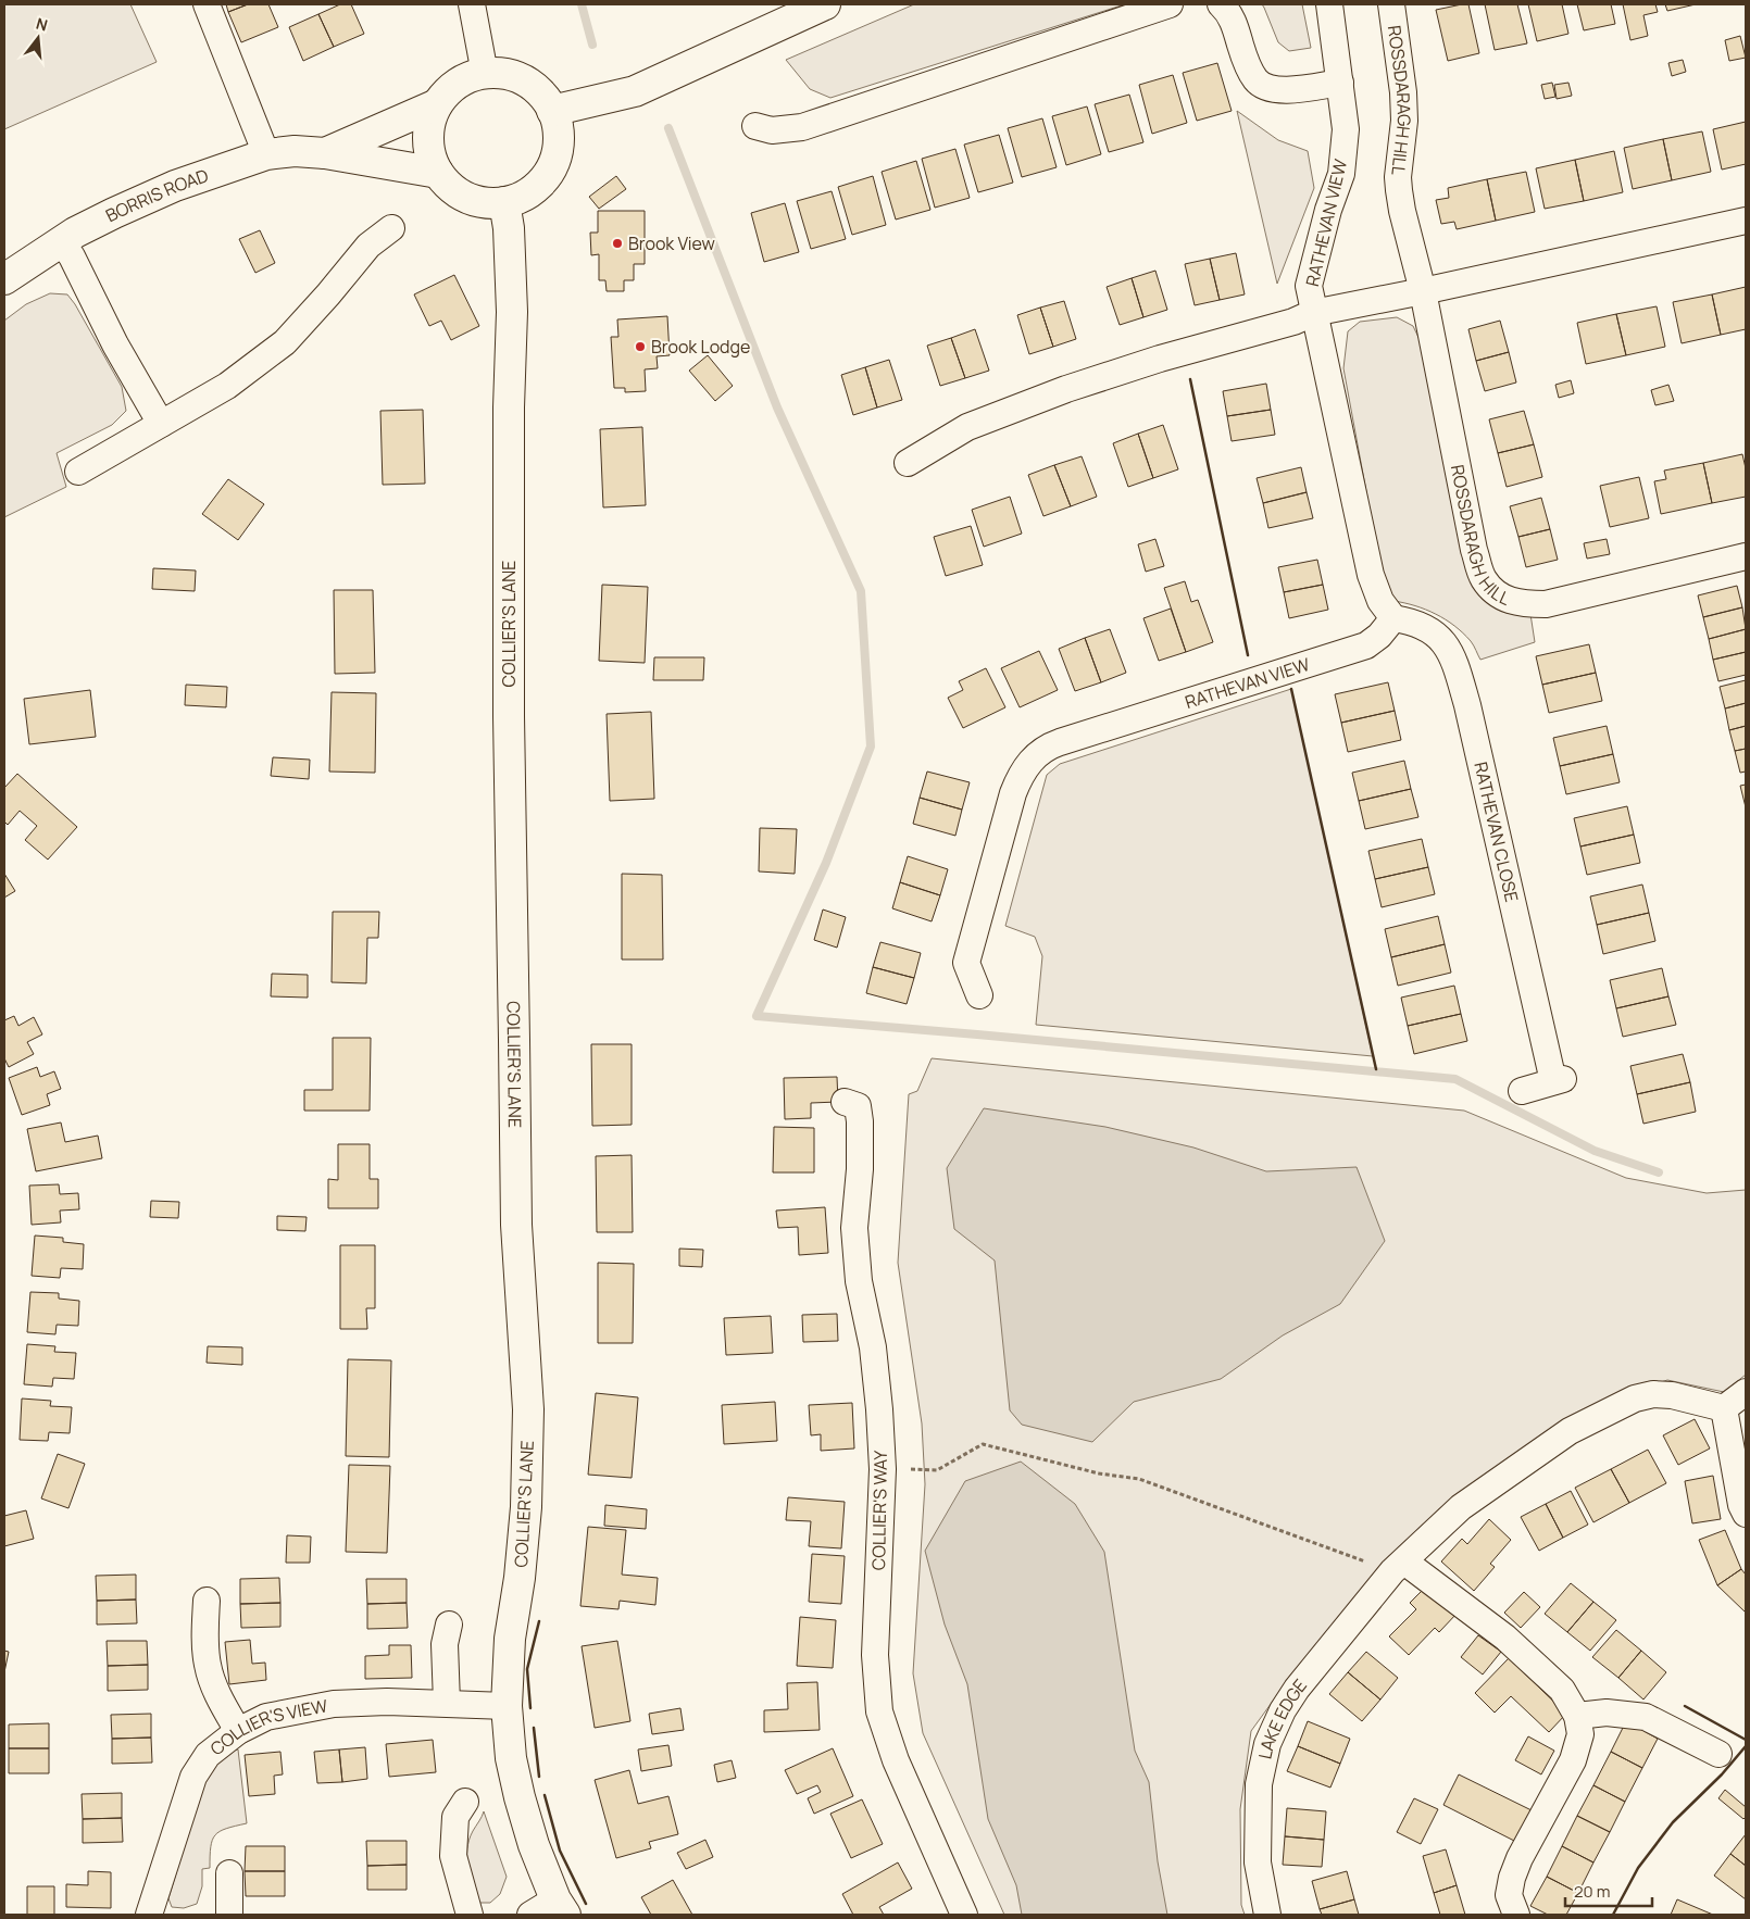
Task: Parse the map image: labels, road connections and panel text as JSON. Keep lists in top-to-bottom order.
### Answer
{
  "streets": {
    "street": [
      "ROSSDARAGH HILL",
      "BORRIS ROAD",
      "RATHEVAN VIEW",
      "COLLIER'S LANE",
      "RATHEVAN CLOSE",
      "COLLIER'S WAY",
      "LAKE EDGE",
      "COLLIER'S VIEW"
    ]
  },
  "crossings": [
    ["ROSSDARAGH HILL", "RATHEVAN VIEW"],
    ["BORRIS ROAD", "COLLIER'S LANE"],
    ["RATHEVAN VIEW", "RATHEVAN CLOSE"],
    ["COLLIER'S LANE", "COLLIER'S VIEW"]
  ],
  "places": ["Brook View", "Brook Lodge"],
  "scale_bar": "20 m",
  "north": "top"
}
